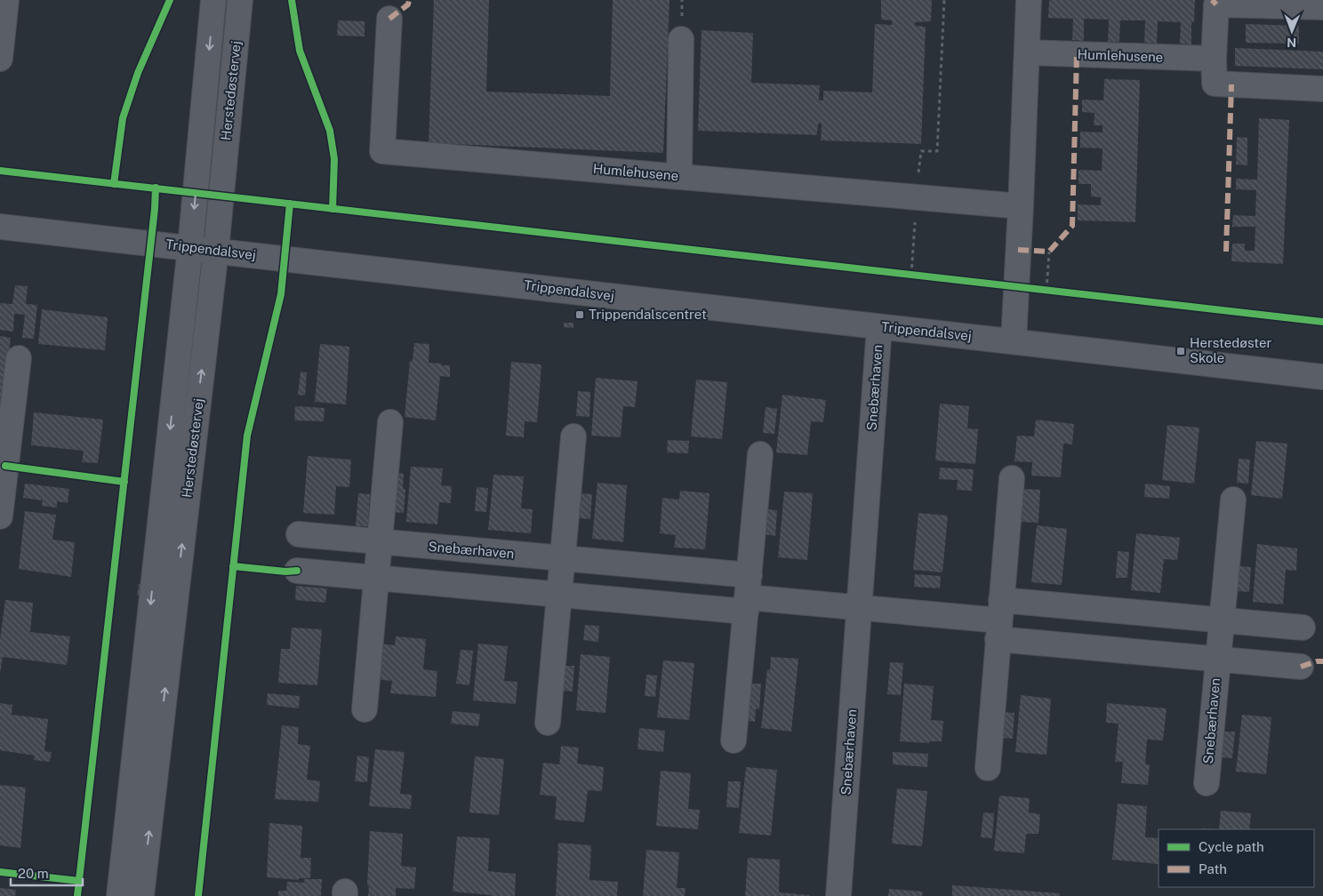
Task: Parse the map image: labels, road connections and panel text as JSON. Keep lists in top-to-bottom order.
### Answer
{
  "streets": {
    "street": [
      "Humlehusene",
      "Herstedøstervej",
      "Trippendalsvej",
      "Snebærhaven"
    ]
  },
  "crossings": [
    ["Herstedøstervej", "Trippendalsvej"],
    ["Trippendalsvej", "Snebærhaven"]
  ],
  "places": {
    "transit": ["Trippendalscentret", "Herstedøster Skole"]
  },
  "legend": ["Cycle path", "Path"],
  "scale_bar": "20 m",
  "north": "bottom"
}
